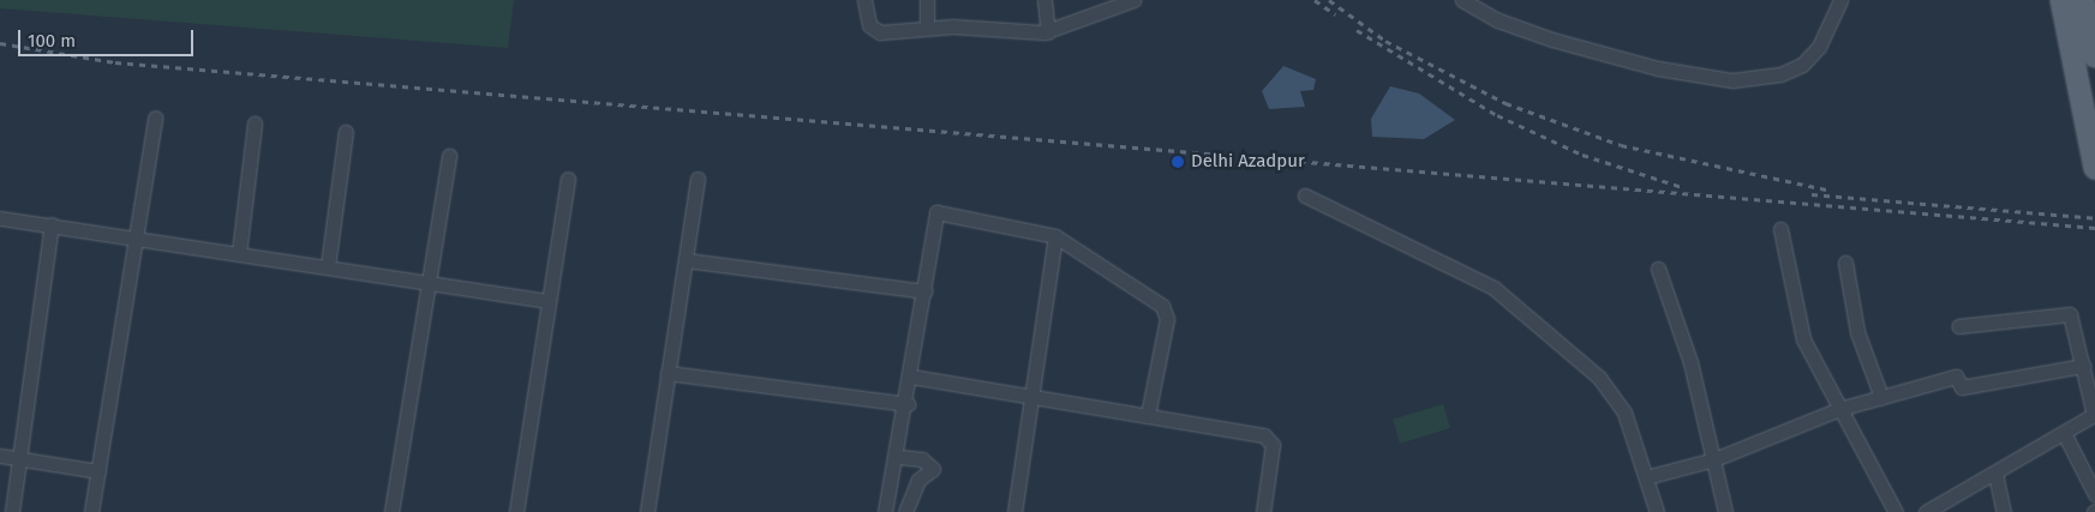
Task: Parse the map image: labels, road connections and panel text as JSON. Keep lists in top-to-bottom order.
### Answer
{
  "places": ["Delhi Azadpur"],
  "scale_bar": "100 m"
}
